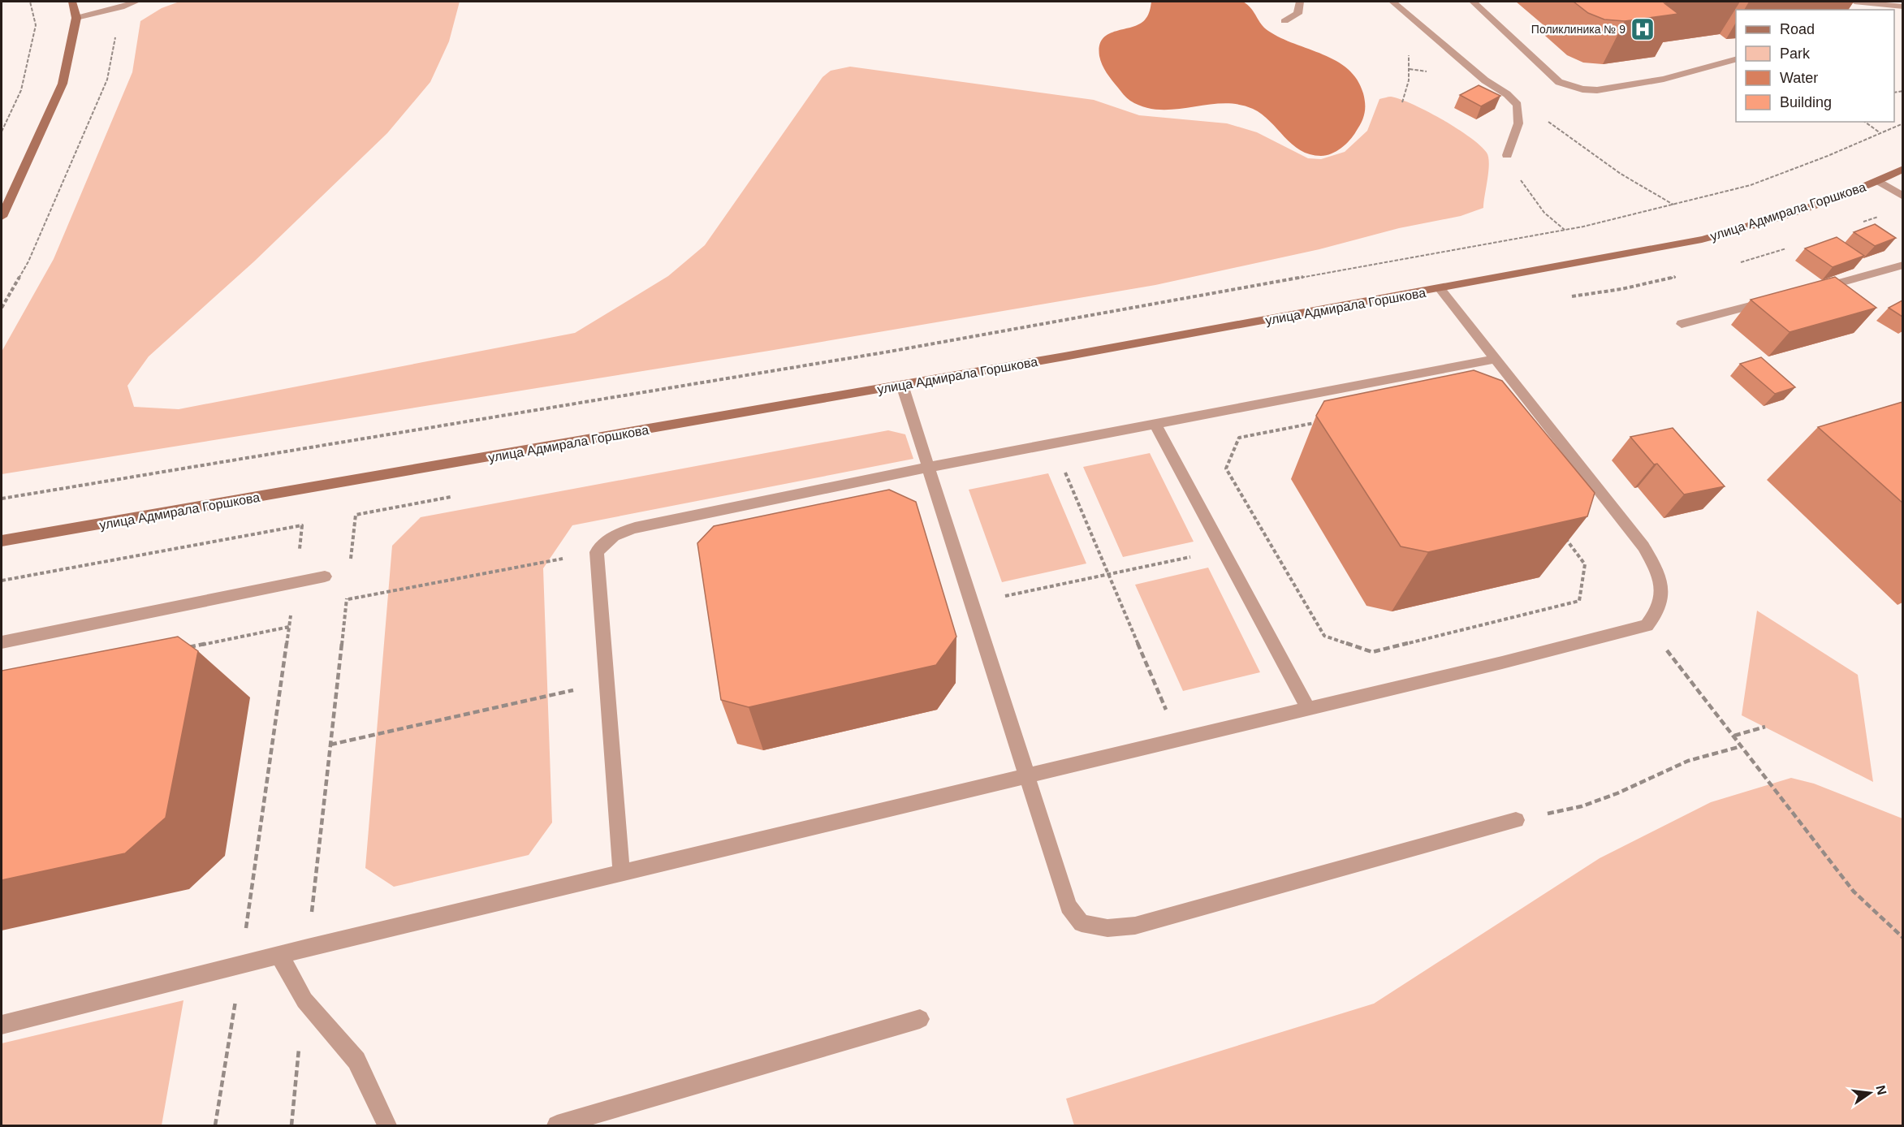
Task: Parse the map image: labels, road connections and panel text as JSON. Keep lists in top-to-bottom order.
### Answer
{
  "streets": {
    "main road": ["улица Адмирала Горшкова"]
  },
  "places": {
    "hospital": ["Поликлиника № 9"]
  },
  "legend": [
    "Road",
    "Park",
    "Water",
    "Building"
  ],
  "north": "right"
}
